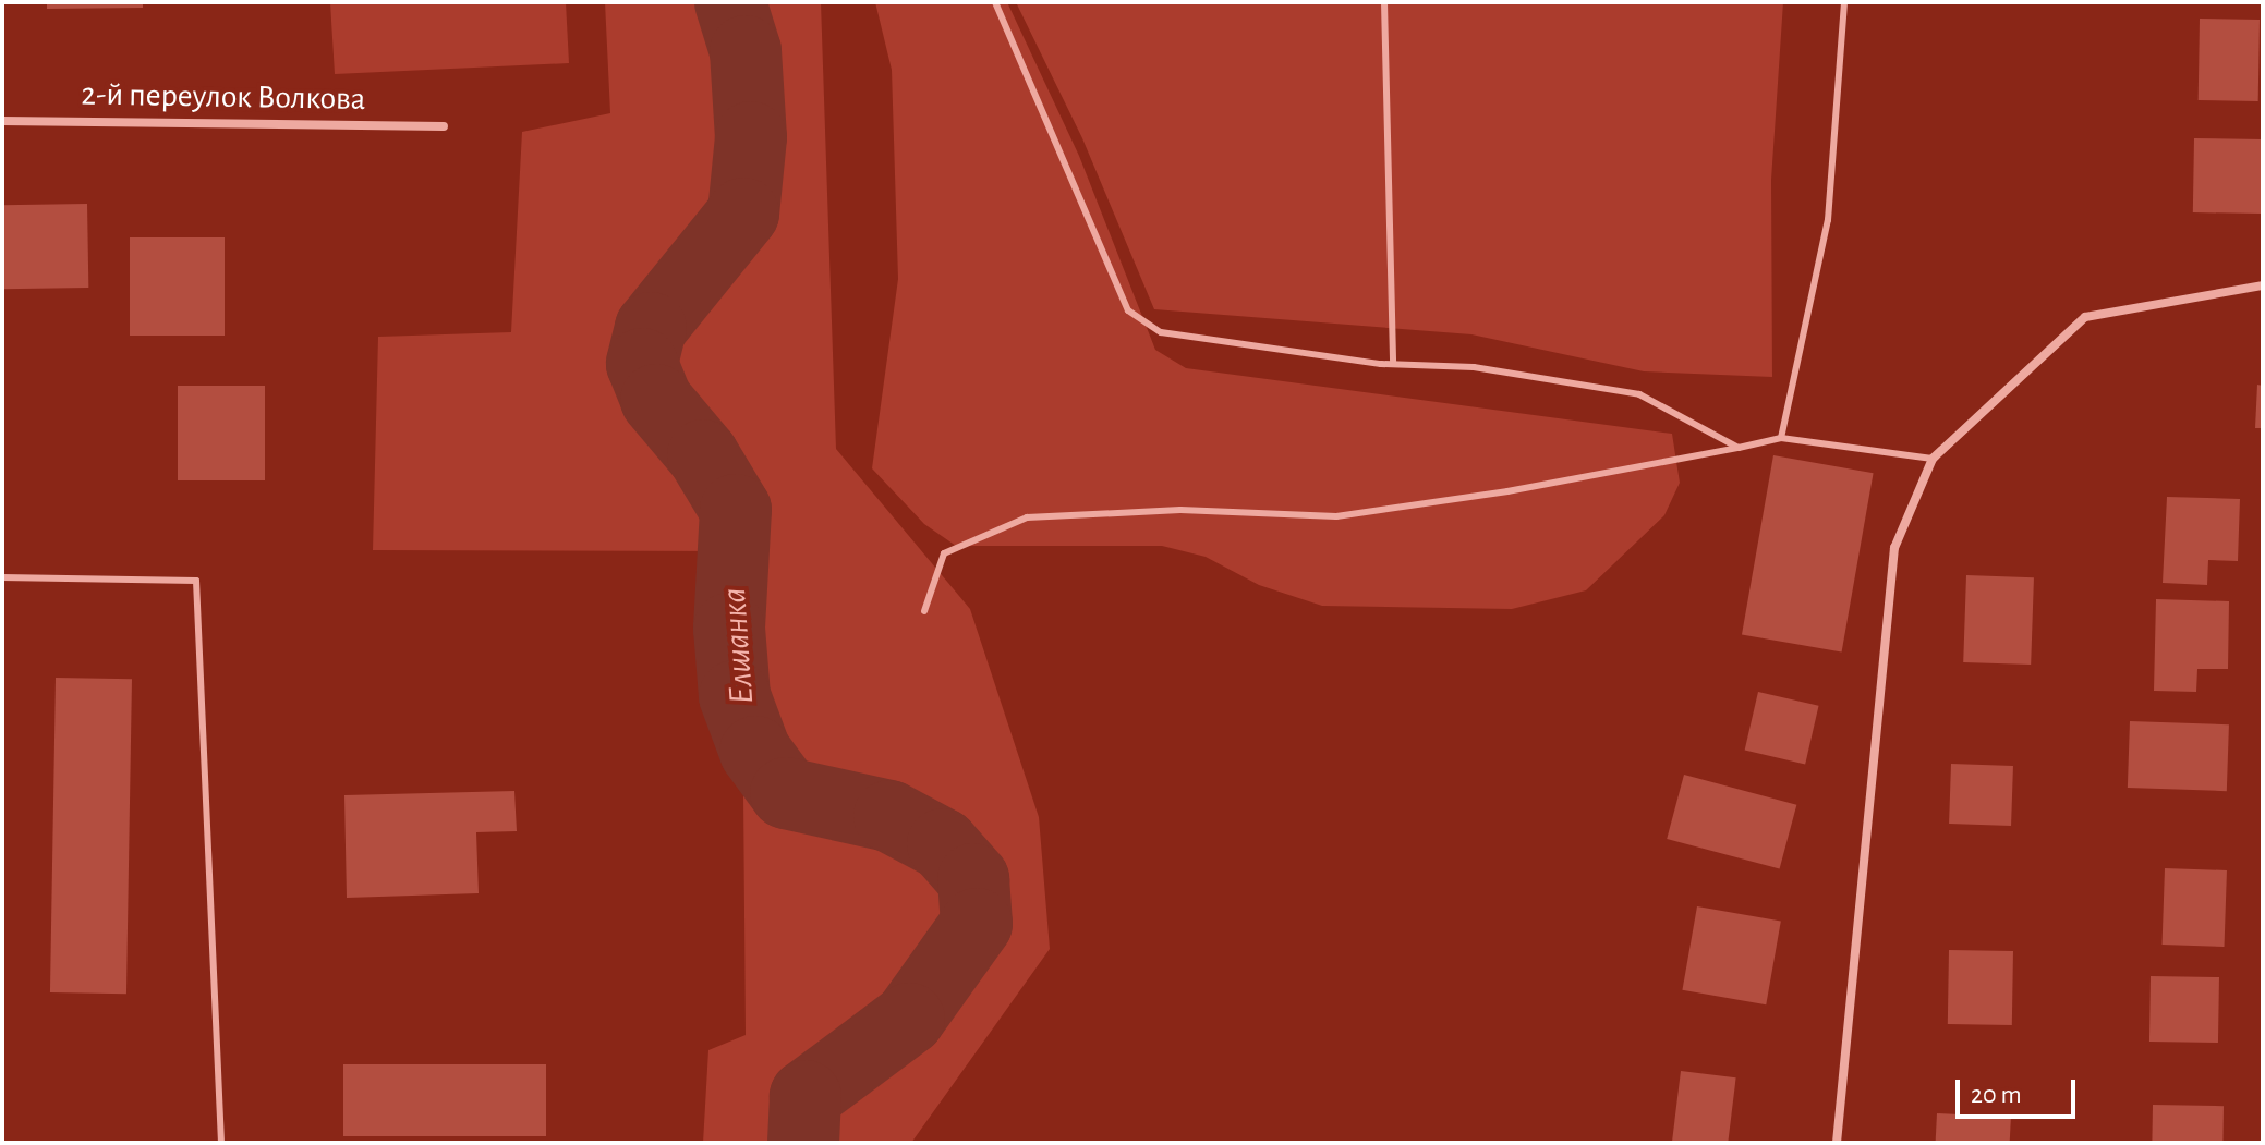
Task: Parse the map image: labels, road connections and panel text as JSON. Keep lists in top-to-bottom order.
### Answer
{
  "streets": {
    "street": ["2-й переулок Волкова"]
  },
  "water": ["Елшанка"],
  "scale_bar": "20 m"
}
